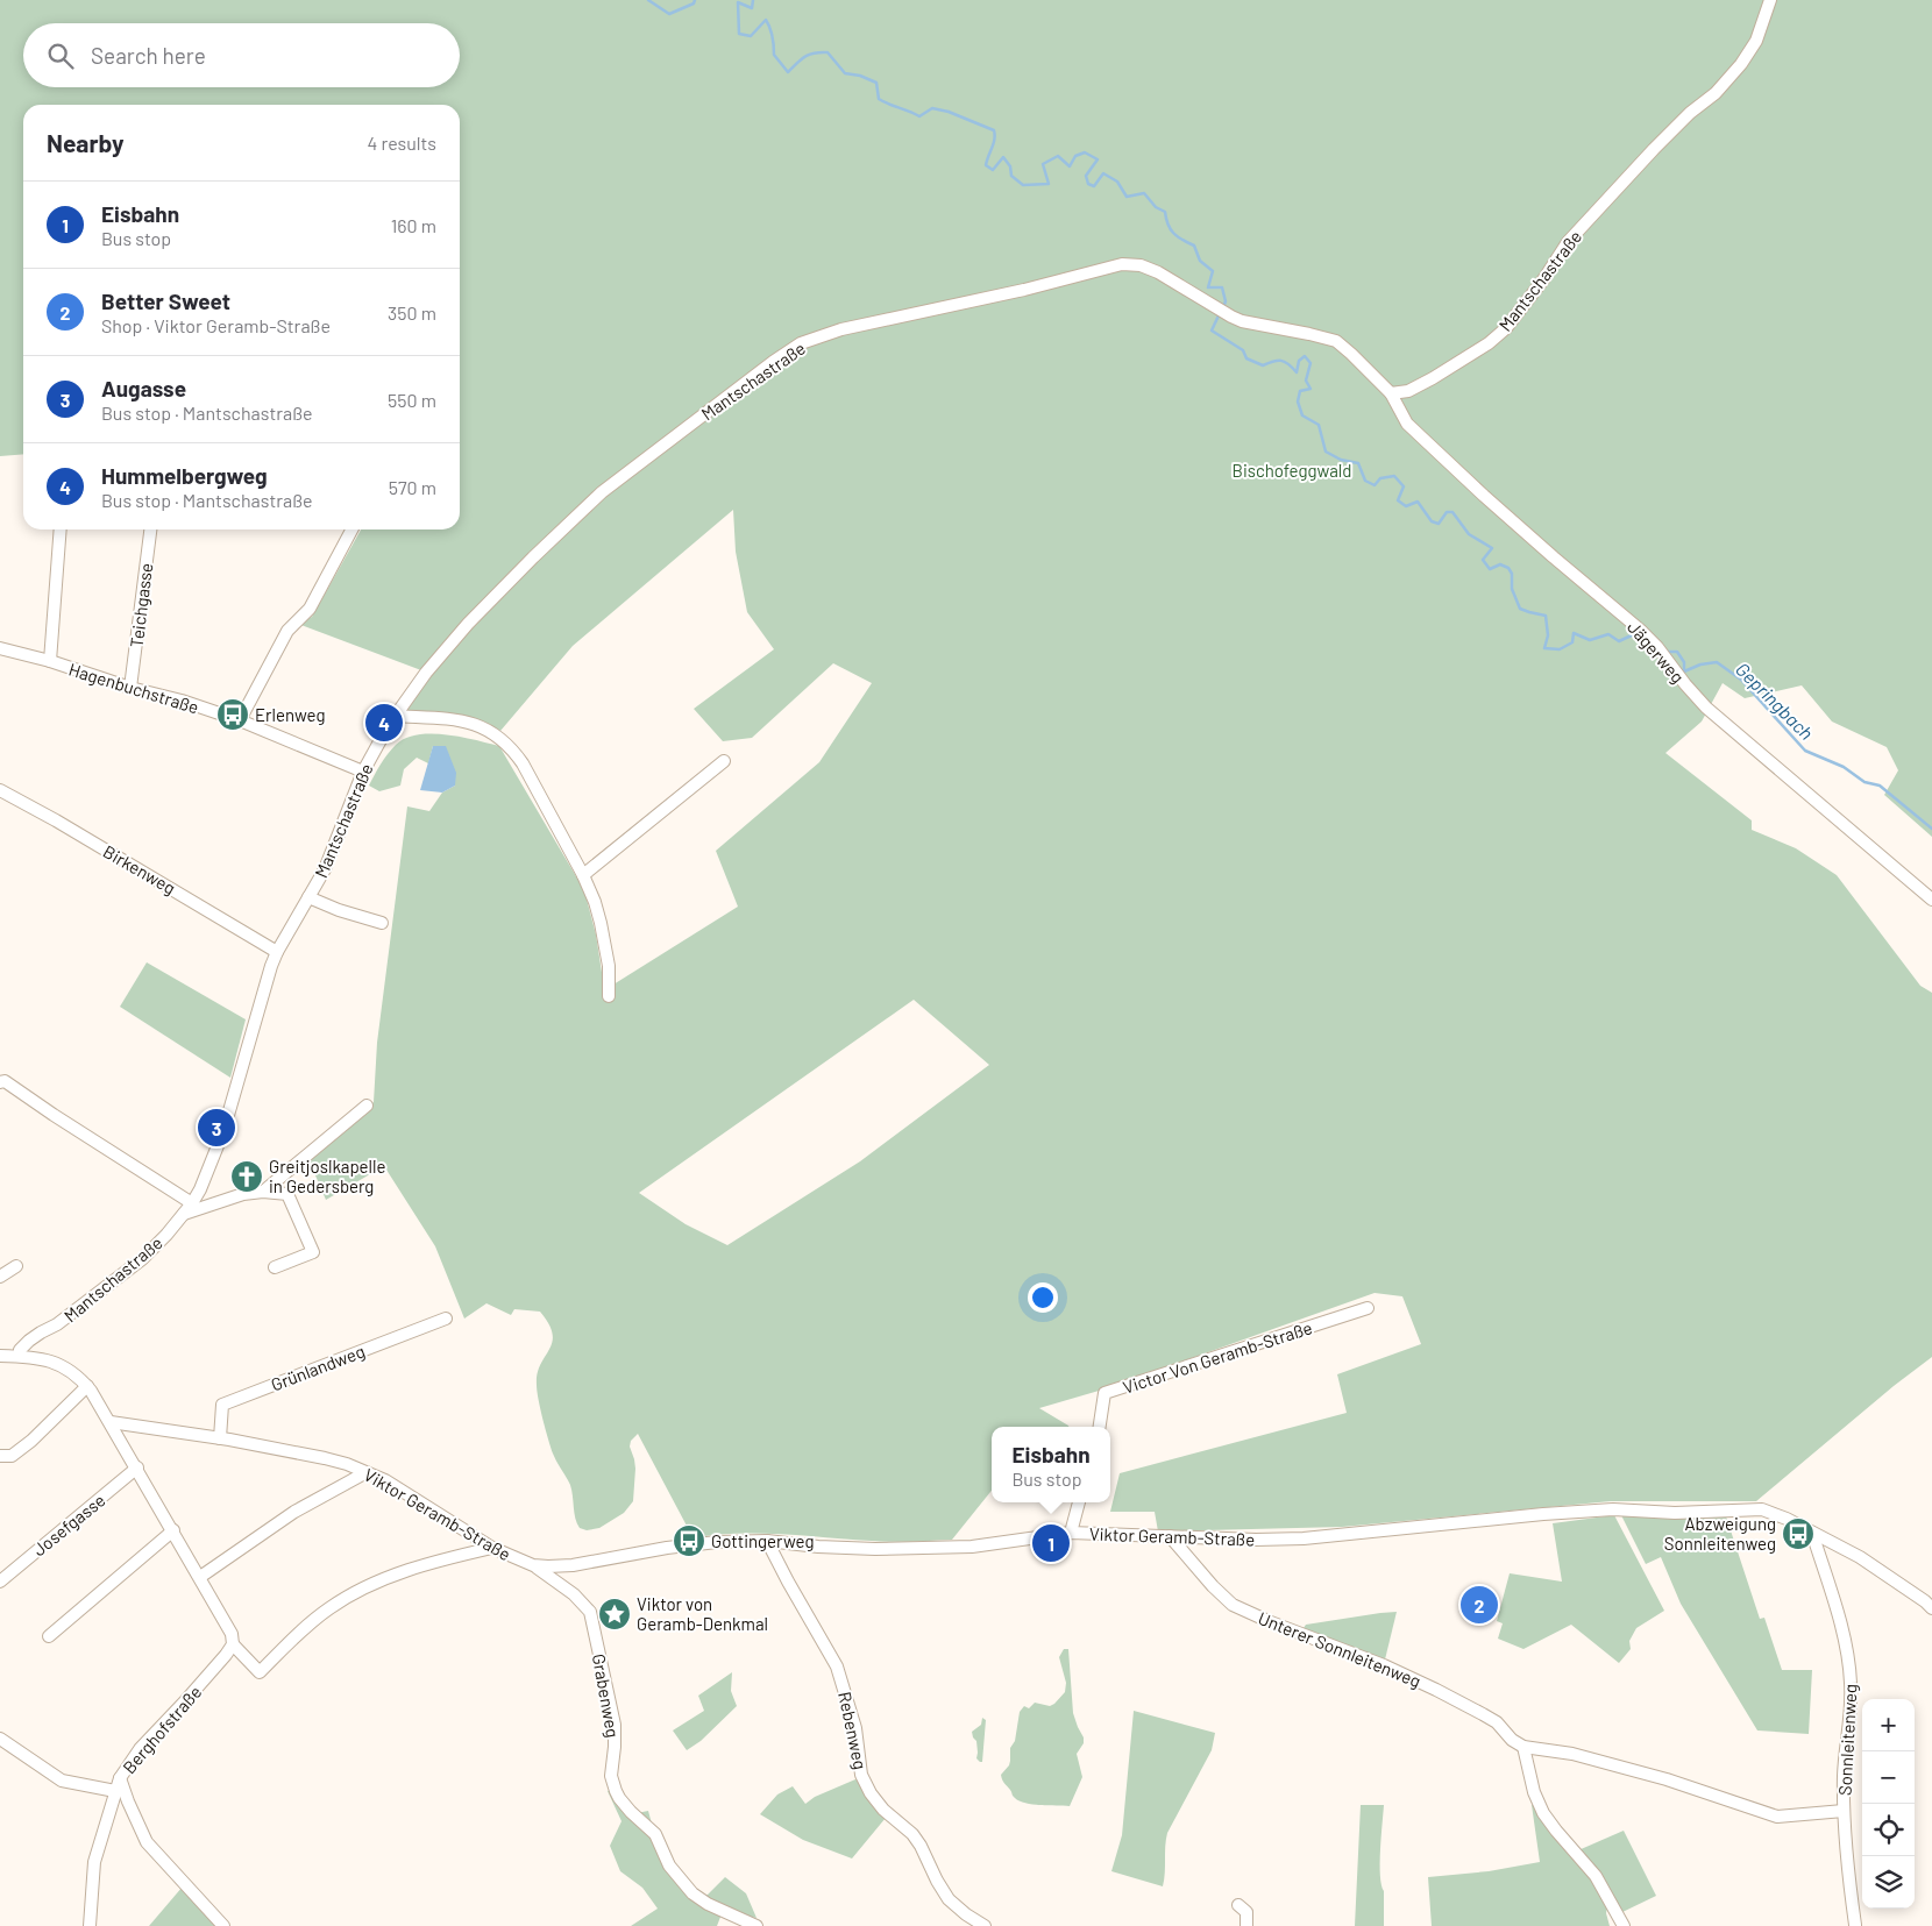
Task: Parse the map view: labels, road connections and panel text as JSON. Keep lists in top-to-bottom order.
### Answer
{
  "streets": {
    "street": [
      "Mantschastraße",
      "Teichgasse",
      "Jägerweg",
      "Hagenbuchstraße",
      "Birkenweg",
      "Victor Von Geramb-Straße",
      "Grünlandweg",
      "Viktor Geramb-Straße",
      "Josefgasse",
      "Unterer Sonnleitenweg",
      "Grabenweg",
      "Berghofstraße",
      "Rebenweg",
      "Sonnleitenweg"
    ]
  },
  "crossings": [
    ["Mantschastraße", "Jägerweg"],
    ["Mantschastraße", "Hagenbuchstraße"],
    ["Mantschastraße", "Birkenweg"],
    ["Teichgasse", "Hagenbuchstraße"],
    ["Grünlandweg", "Viktor Geramb-Straße"],
    ["Viktor Geramb-Straße", "Unterer Sonnleitenweg"],
    ["Viktor Geramb-Straße", "Grabenweg"],
    ["Viktor Geramb-Straße", "Rebenweg"],
    ["Viktor Geramb-Straße", "Sonnleitenweg"],
    ["Unterer Sonnleitenweg", "Sonnleitenweg"]
  ],
  "water": ["Gepringbach"],
  "parks": ["Bischofeggwald"],
  "places": {
    "bus stop": ["Erlenweg", "Abzweigung Sonnleitenweg", "Gottingerweg"],
    "church": ["Greitjoslkapelle in Gedersberg"],
    "place": ["Viktor von Geramb-Denkmal"]
  },
  "page": {
    "search": "Search here",
    "heading": ["Nearby", "4 results"],
    "list": [
      {
        "mark": "1",
        "name": "Eisbahn",
        "note": "Bus stop",
        "value": "160 m"
      },
      {
        "mark": "2",
        "name": "Better Sweet",
        "note": "Shop · Viktor Geramb-Straße",
        "value": "350 m"
      },
      {
        "mark": "3",
        "name": "Augasse",
        "note": "Bus stop · Mantschastraße",
        "value": "550 m"
      },
      {
        "mark": "4",
        "name": "Hummelbergweg",
        "note": "Bus stop · Mantschastraße",
        "value": "570 m"
      }
    ],
    "pins": [
      "4",
      "3",
      "1",
      "2"
    ],
    "popup": ["Eisbahn", "Bus stop"],
    "map_buttons": ["+", "−"]
  }
}
